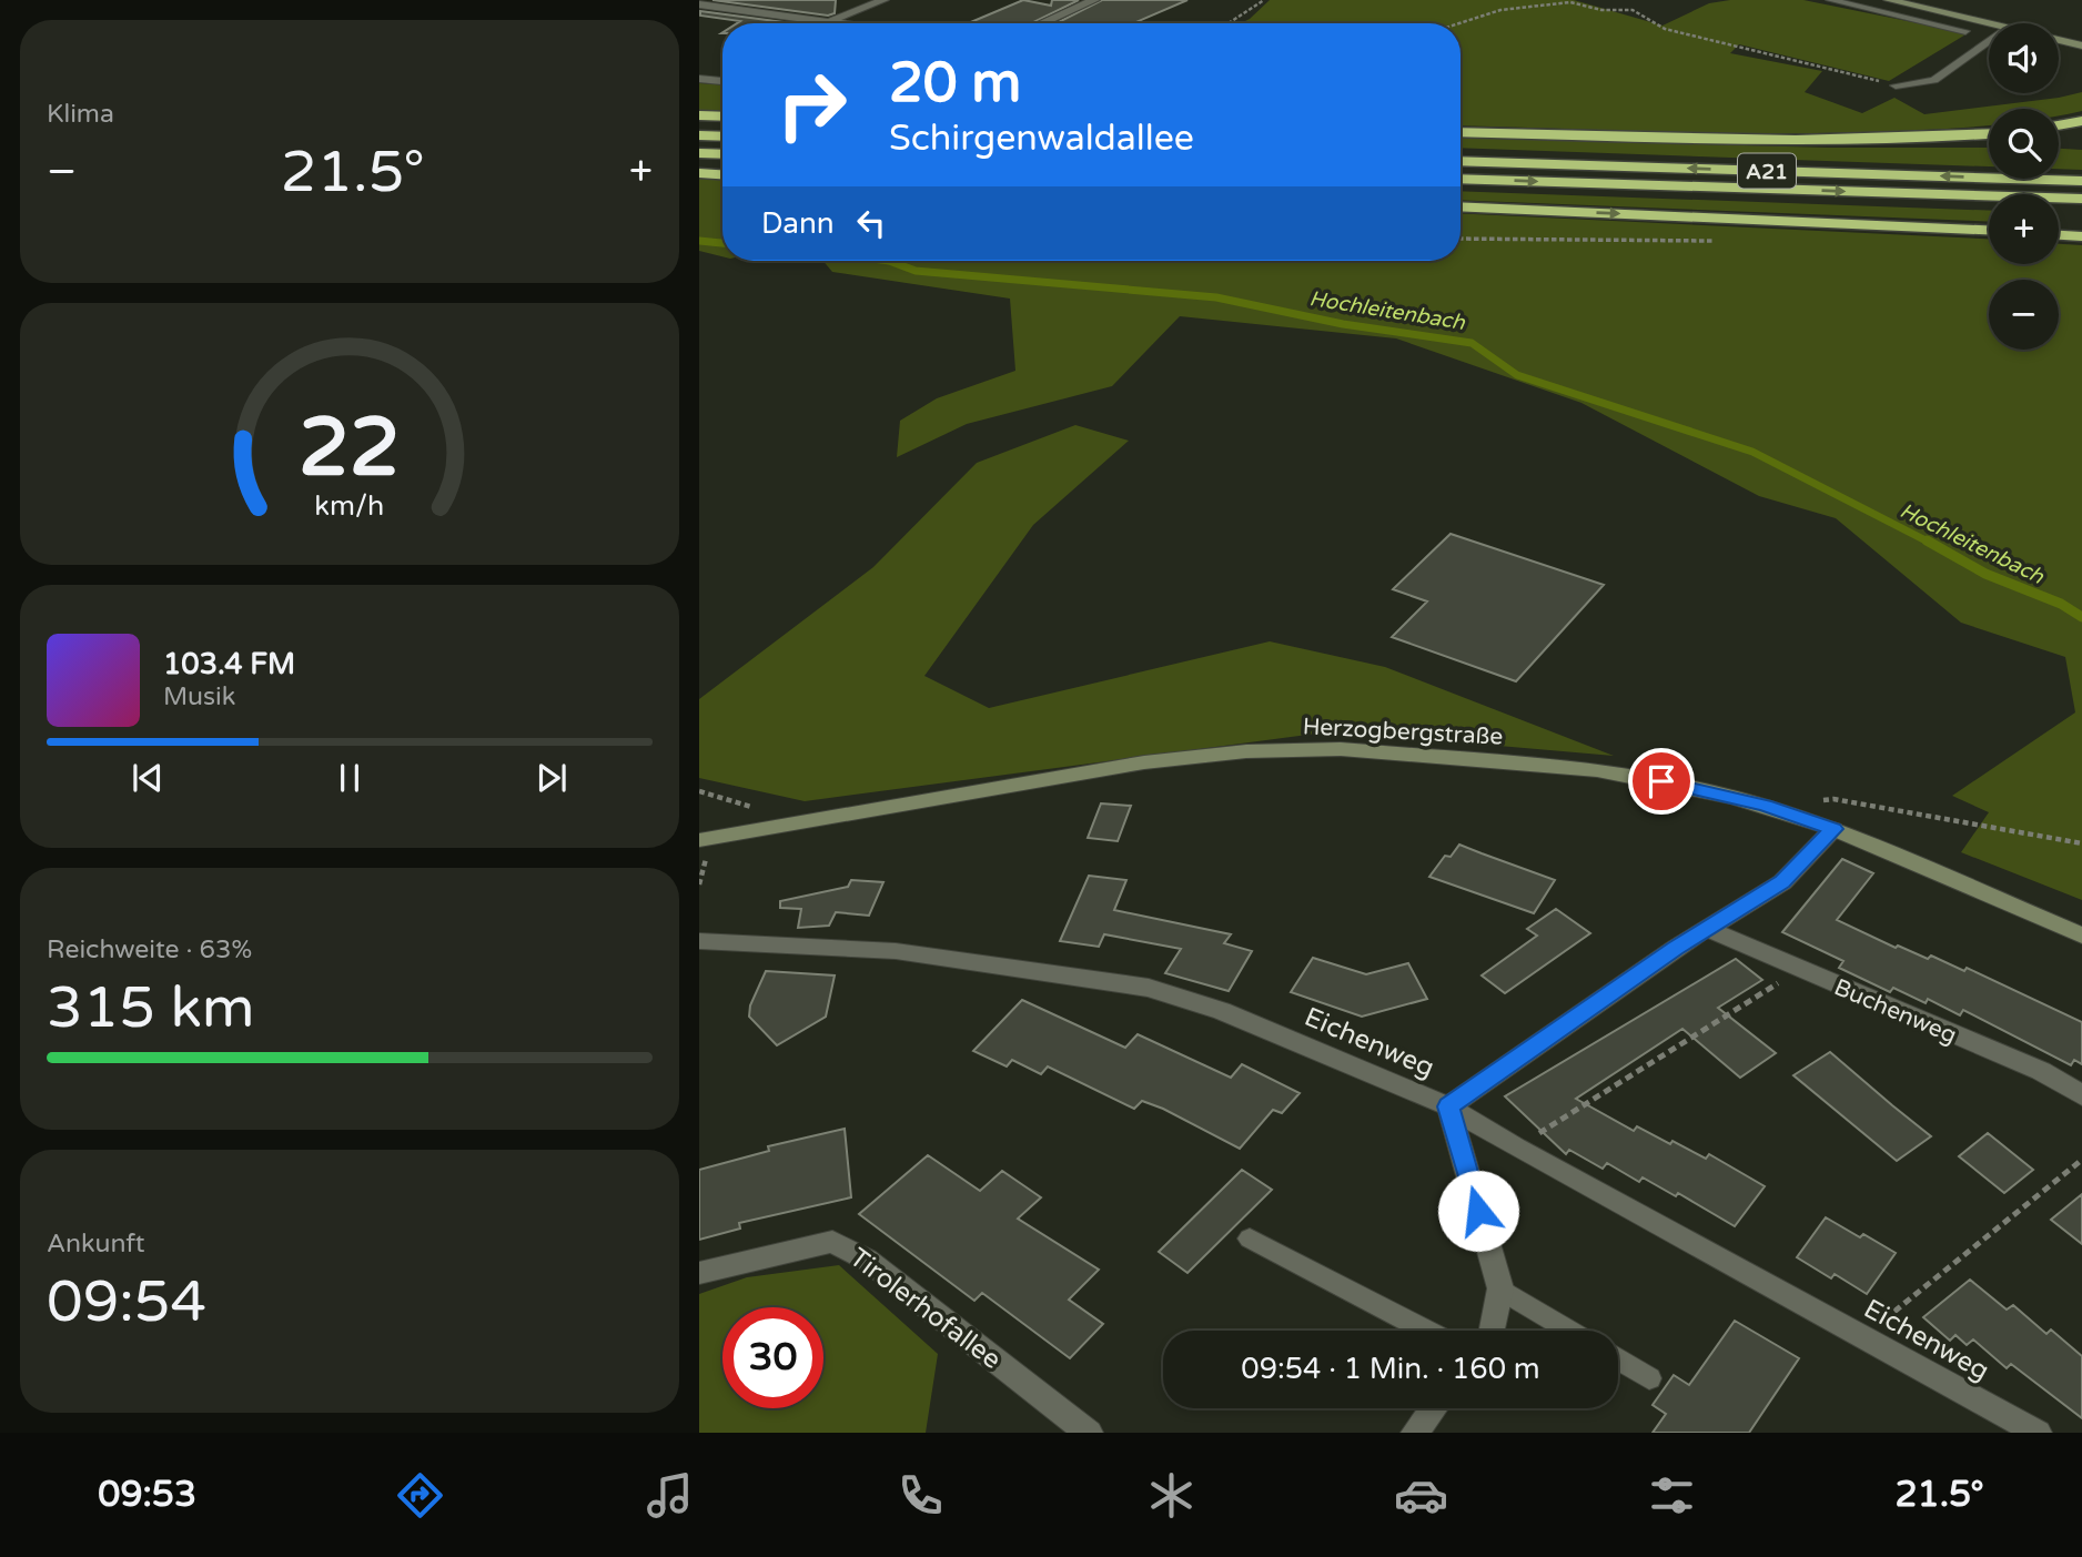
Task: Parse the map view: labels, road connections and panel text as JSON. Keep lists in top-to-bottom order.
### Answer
{
  "streets": {
    "highway": ["A21"],
    "main road": ["Herzogbergstraße"],
    "street": ["Buchenweg", "Eichenweg", "Tirolerhofallee"]
  },
  "water": ["Hochleitenbach"],
  "page": {
    "tile": [
      "Klima",
      ["Reichweite · 63%", "315 km"],
      ["Ankunft", "09:54"]
    ],
    "map_buttons": ["+", "−"],
    "turn": ["20 m", "Schirgenwaldallee"],
    "heat": ["−", "21.5°", "+"],
    "then": "Dann",
    "song": ["103.4 FM", "Musik"],
    "limit": "30",
    "trip": "09:54 · 1 Min. · 160 m",
    "tabs": ["09:53", "21.5°"],
    "gauge": ["22", "km/h"]
  }
}
